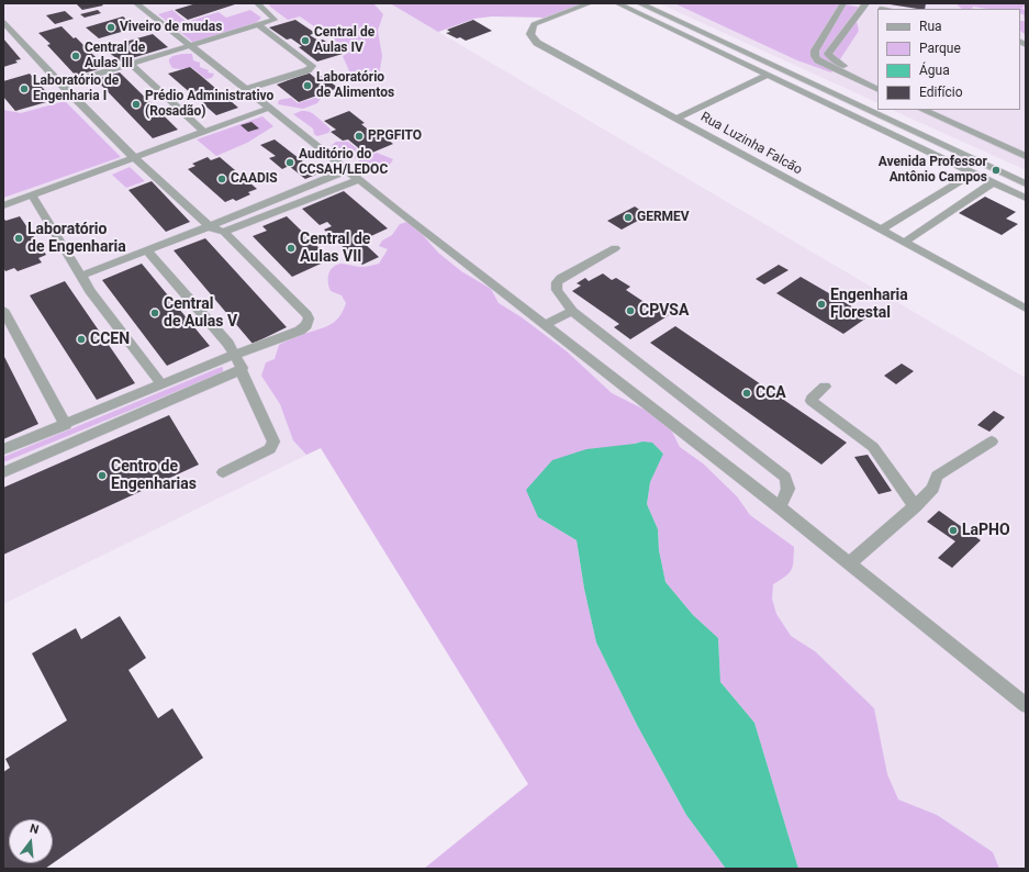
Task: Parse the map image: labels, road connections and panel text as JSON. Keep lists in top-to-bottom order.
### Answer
{
  "streets": {
    "street": ["Rua Luzinha Falcão"]
  },
  "places": [
    "Viveiro de mudas",
    "Central de Aulas IV",
    "Central de Aulas III",
    "Laboratório de Alimentos",
    "Laboratório de Engenharia I",
    "Prédio Administrativo (Rosadão)",
    "PPGFITO",
    "Auditório do CCSAH/LEDOC",
    "Avenida Professor Antônio Campos",
    "CAADIS",
    "GERMEV",
    "Laboratório de Engenharia",
    "Central de Aulas VII",
    "Engenharia Florestal",
    "CPVSA",
    "Central de Aulas V",
    "CCEN",
    "CCA",
    "Centro de Engenharias",
    "LaPHO"
  ],
  "legend": [
    "Rua",
    "Parque",
    "Água",
    "Edifício"
  ],
  "north": "top"
}
